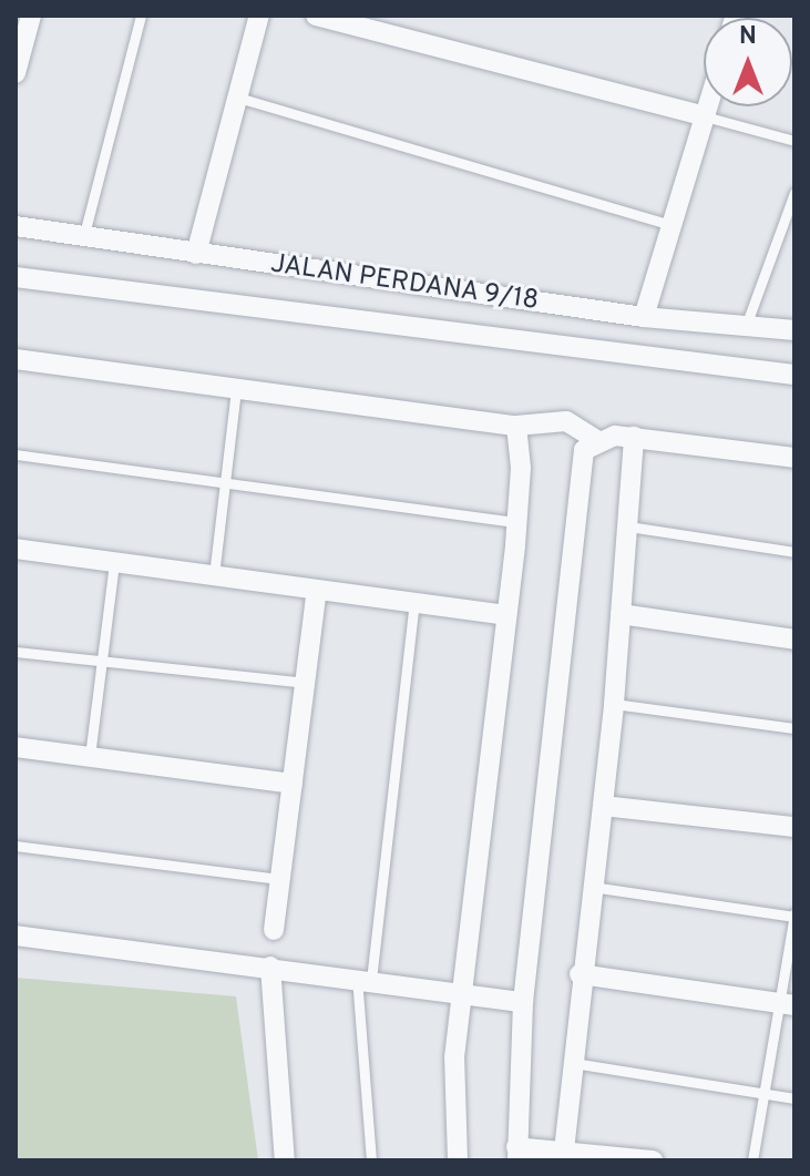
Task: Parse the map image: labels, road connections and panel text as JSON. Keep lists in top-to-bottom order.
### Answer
{
  "streets": {
    "street": ["JALAN PERDANA 9/18"]
  },
  "north": "top"
}
